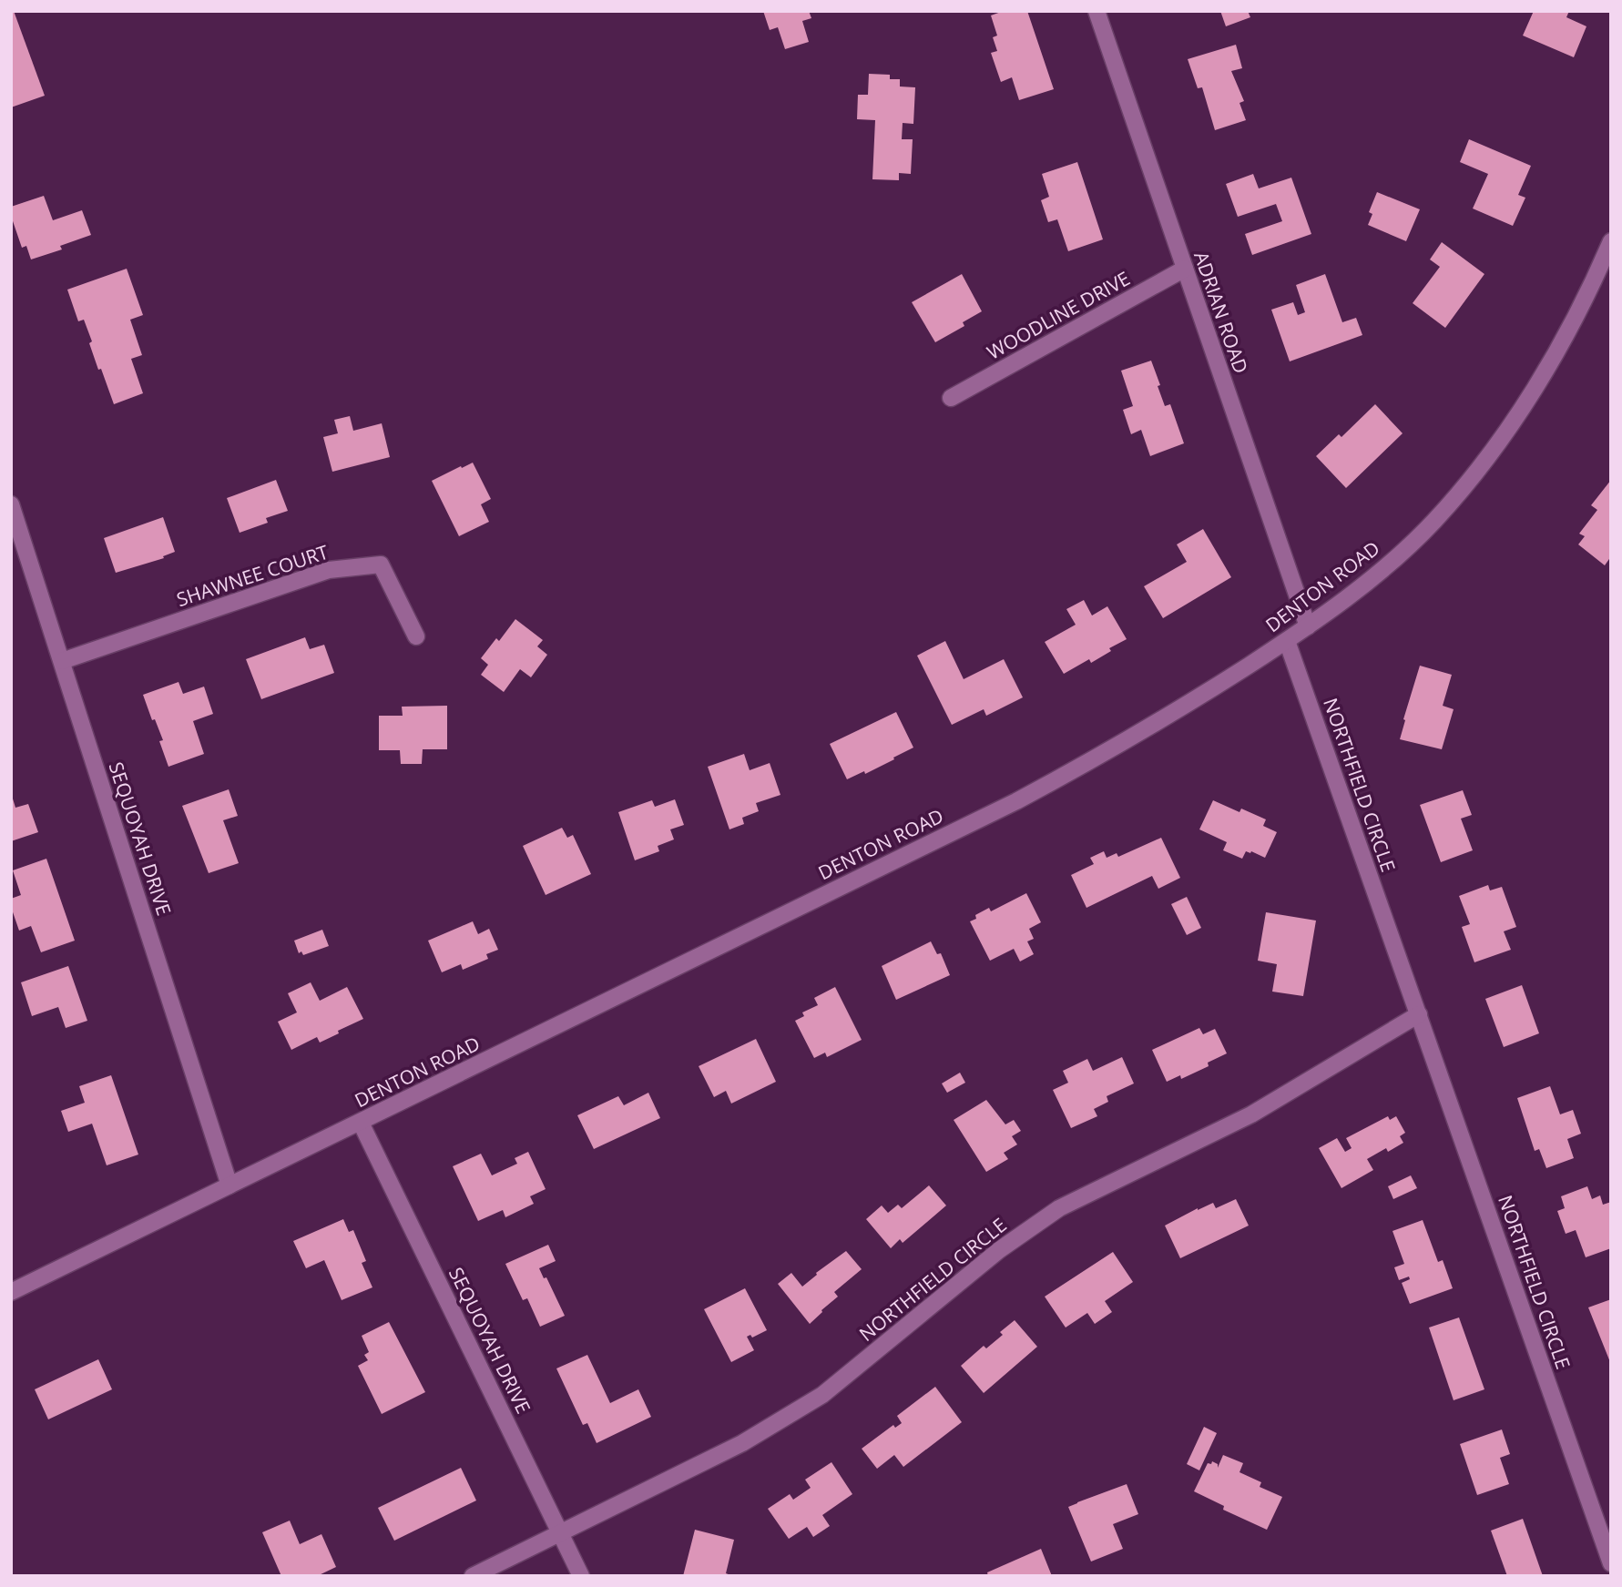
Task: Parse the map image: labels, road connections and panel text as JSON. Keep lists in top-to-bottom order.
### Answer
{
  "streets": {
    "street": [
      "ADRIAN ROAD",
      "WOODLINE DRIVE",
      "SHAWNEE COURT",
      "DENTON ROAD",
      "NORTHFIELD CIRCLE",
      "SEQUOYAH DRIVE"
    ]
  },
  "crossings": [
    ["ADRIAN ROAD", "WOODLINE DRIVE"],
    ["ADRIAN ROAD", "DENTON ROAD"],
    ["SHAWNEE COURT", "SEQUOYAH DRIVE"],
    ["DENTON ROAD", "NORTHFIELD CIRCLE"],
    ["DENTON ROAD", "SEQUOYAH DRIVE"],
    ["NORTHFIELD CIRCLE", "SEQUOYAH DRIVE"]
  ]
}
